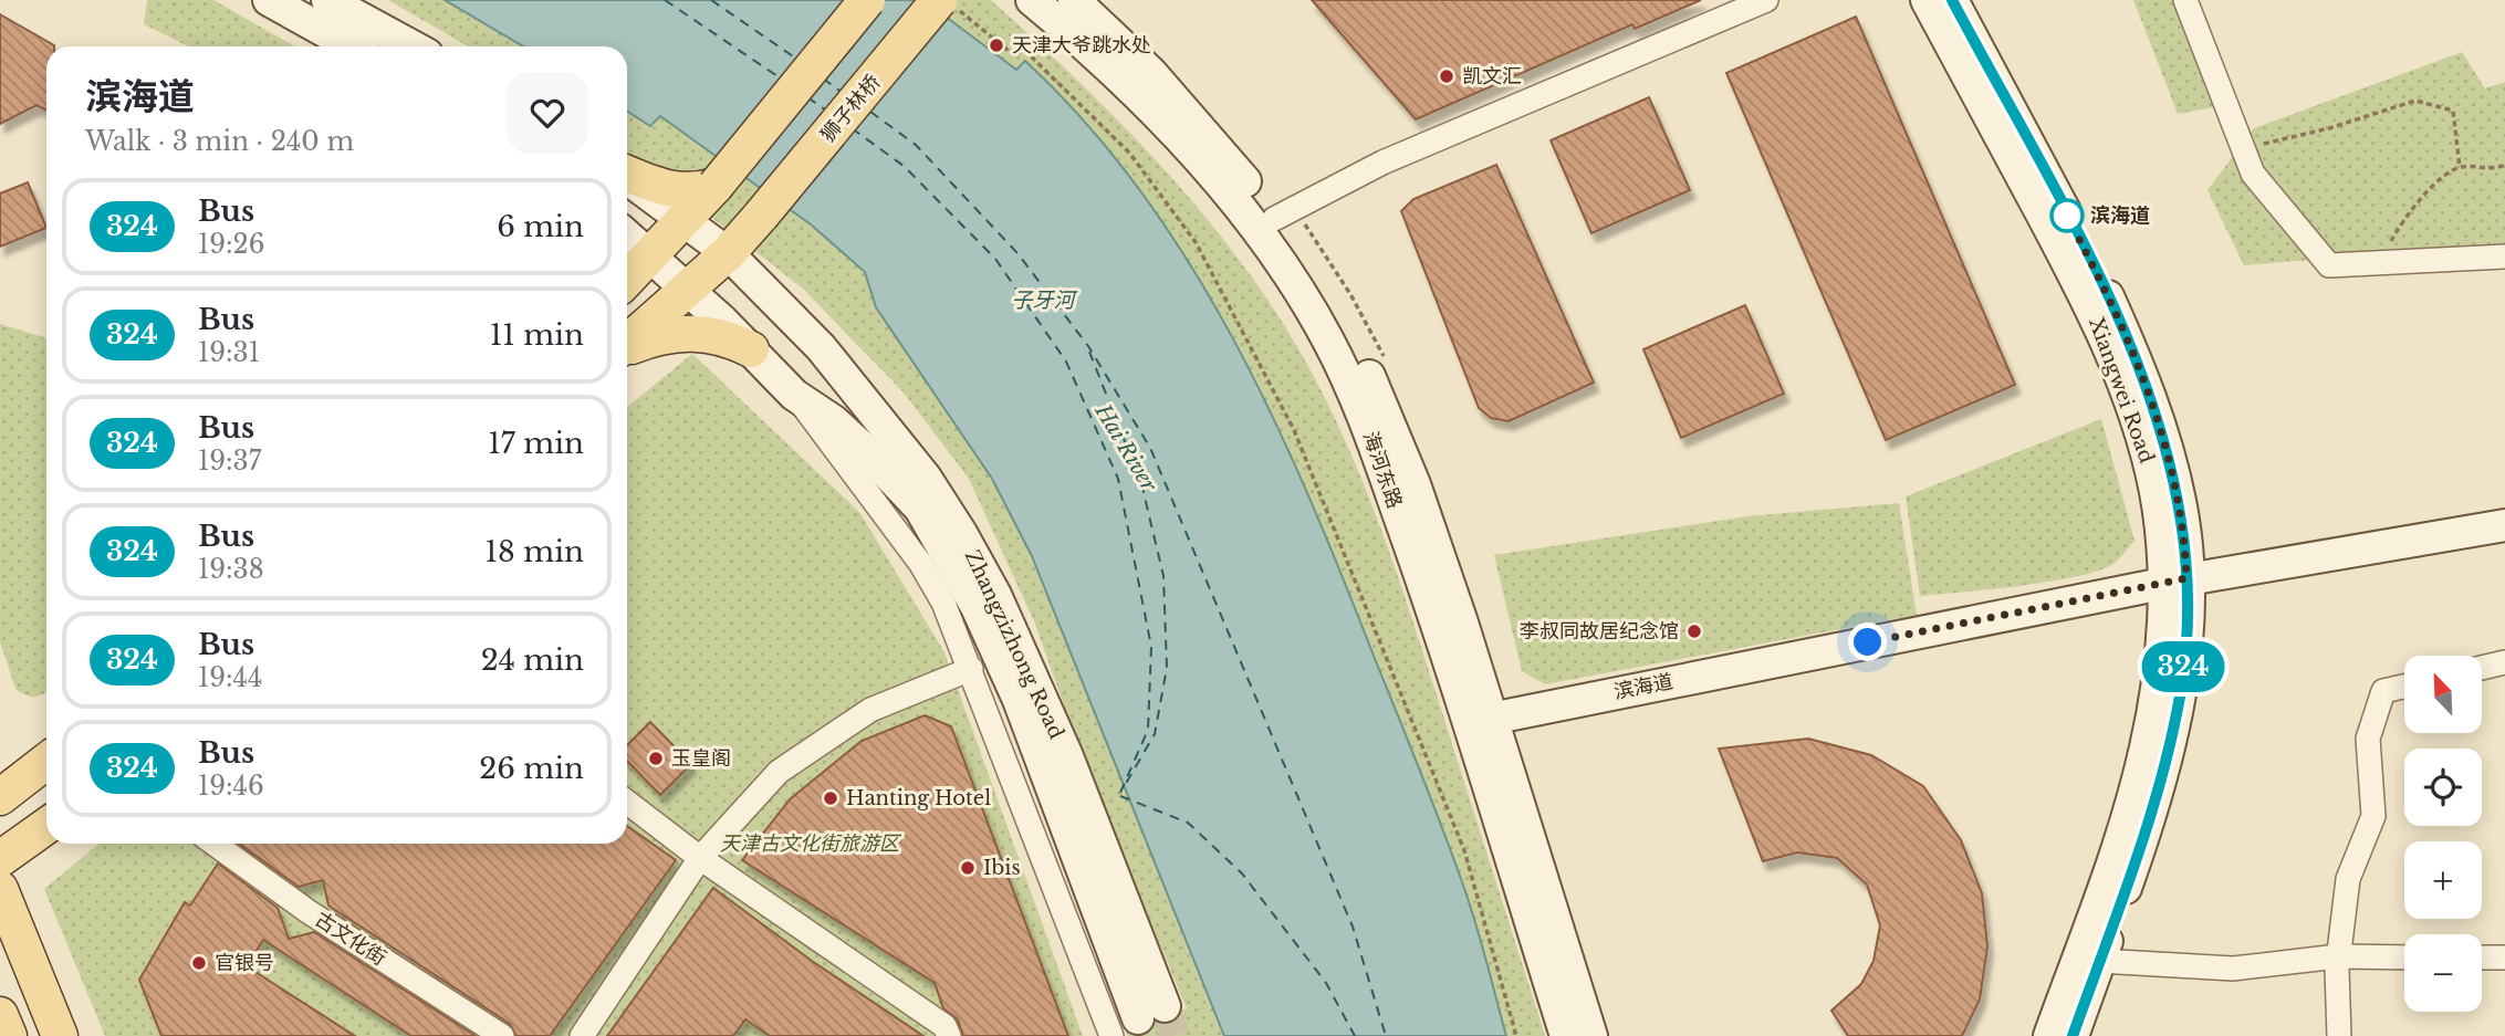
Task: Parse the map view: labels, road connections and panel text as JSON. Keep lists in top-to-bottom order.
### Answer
{
  "streets": {
    "main road": ["狮子林桥"],
    "street": [
      "Xiangwei Road",
      "海河东路",
      "Zhangzizhong Road",
      "滨海道",
      "古文化街"
    ]
  },
  "crossings": [
    ["狮子林桥", "Zhangzizhong Road"],
    ["Xiangwei Road", "滨海道"],
    ["海河东路", "滨海道"]
  ],
  "water": ["子牙河", "Hai River"],
  "parks": ["天津古文化街旅游区"],
  "places": [
    "天津大爷跳水处",
    "凯文汇",
    "滨海道",
    "李叔同故居纪念馆",
    "玉皇阁",
    "Hanting Hotel",
    "Ibis",
    "官银号"
  ],
  "lines": ["bus line 324"],
  "north": "top left",
  "page": {
    "on_map": "324",
    "heading": ["滨海道", "Walk · 3 min · 240 m"],
    "list": [
      {
        "mark": "324",
        "name": "Bus",
        "note": "19:26",
        "value": "6 min"
      },
      {
        "mark": "324",
        "name": "Bus",
        "note": "19:31",
        "value": "11 min"
      },
      {
        "mark": "324",
        "name": "Bus",
        "note": "19:37",
        "value": "17 min"
      },
      {
        "mark": "324",
        "name": "Bus",
        "note": "19:38",
        "value": "18 min"
      },
      {
        "mark": "324",
        "name": "Bus",
        "note": "19:44",
        "value": "24 min"
      },
      {
        "mark": "324",
        "name": "Bus",
        "note": "19:46",
        "value": "26 min"
      }
    ],
    "map_buttons": ["+", "−"]
  }
}
